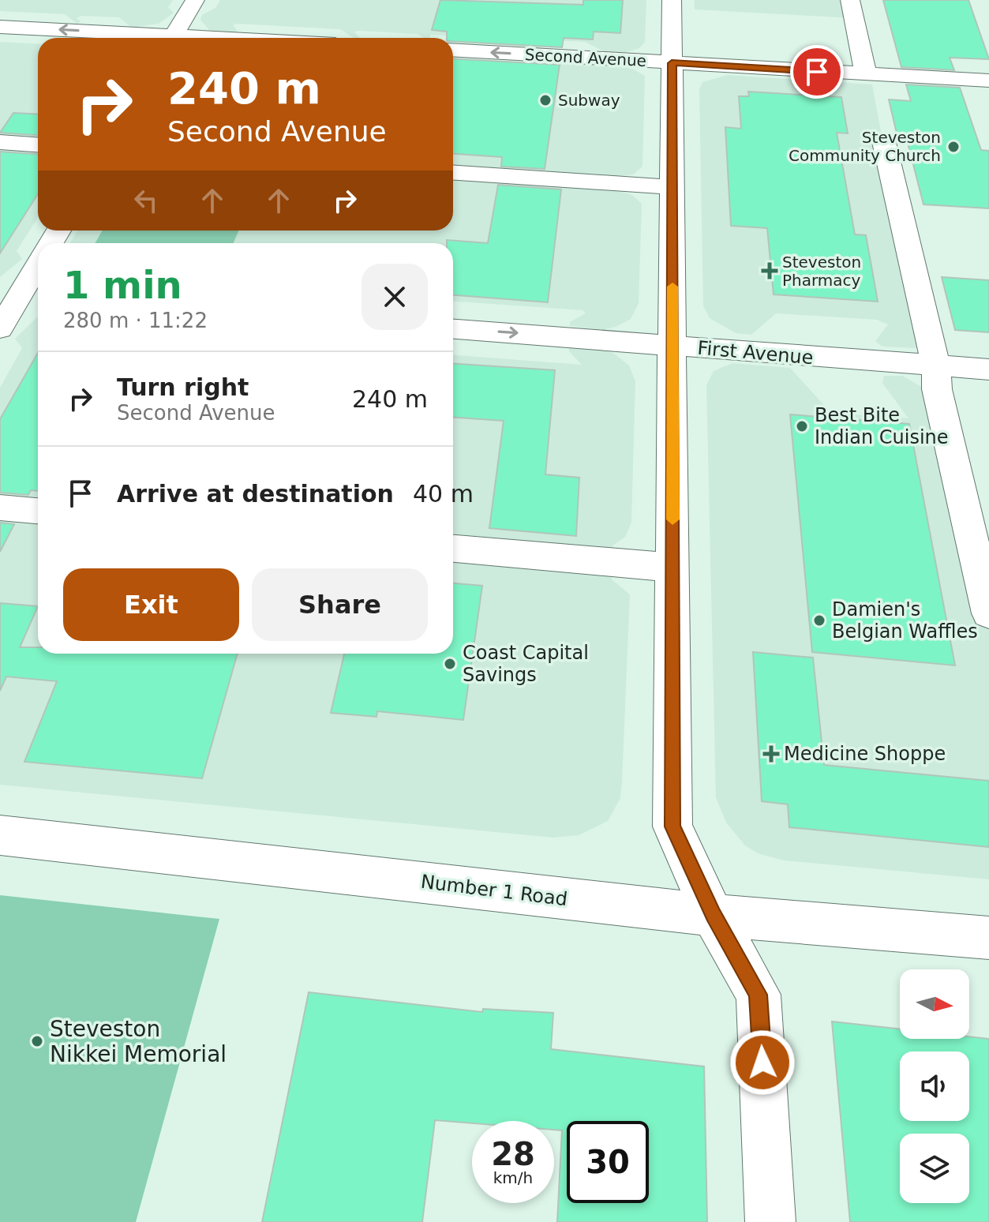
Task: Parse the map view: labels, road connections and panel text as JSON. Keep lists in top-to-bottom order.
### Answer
{
  "streets": {
    "street": ["Second Avenue", "First Avenue", "Number 1 Road"]
  },
  "places": {
    "other": [
      "Subway",
      "Steveston Community Church",
      "Best Bite Indian Cuisine",
      "Damien's Belgian Waffles",
      "Coast Capital Savings",
      "Steveston Nikkei Memorial"
    ],
    "health": ["Steveston Pharmacy", "Medicine Shoppe"]
  },
  "north": "right",
  "page": {
    "turn": ["240 m", "Second Avenue"],
    "heading": ["1 min", "280 m · 11:22"],
    "list": [
      {
        "name": "Turn right",
        "note": "Second Avenue",
        "value": "240 m"
      },
      {
        "name": "Arrive at destination",
        "value": "40 m"
      }
    ],
    "buttons": ["Exit", "Share"],
    "speed": "28 km/h",
    "limit": "30"
  }
}
